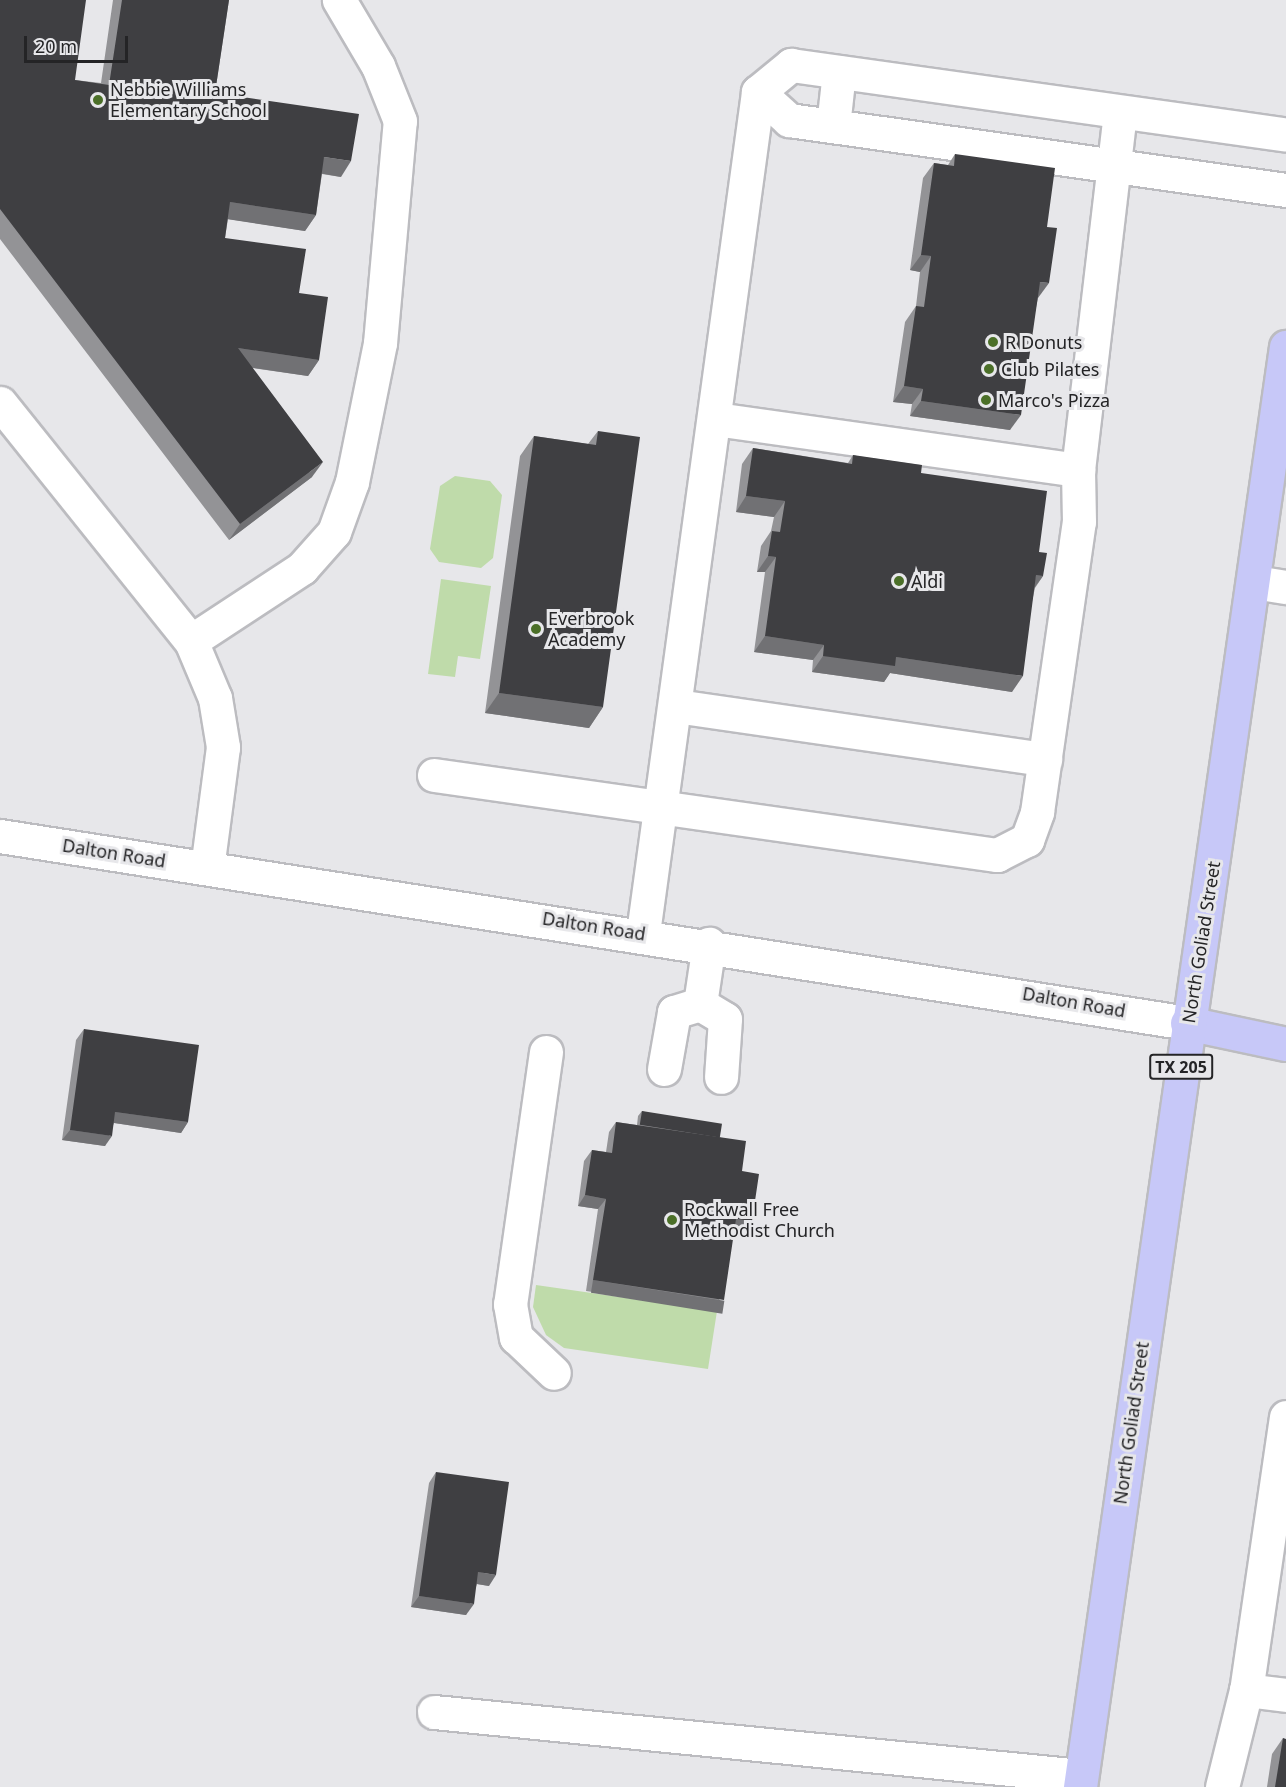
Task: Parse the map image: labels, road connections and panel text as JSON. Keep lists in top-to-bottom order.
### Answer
{
  "streets": {
    "main road": ["North Goliad Street", "TX 205"],
    "street": ["Dalton Road"]
  },
  "crossings": [
    ["Dalton Road", "North Goliad Street"]
  ],
  "places": [
    "Nebbie Williams Elementary School",
    "R Donuts",
    "Club Pilates",
    "Marco's Pizza",
    "Aldi",
    "Everbrook Academy",
    "Rockwall Free Methodist Church"
  ],
  "scale_bar": "20 m"
}
